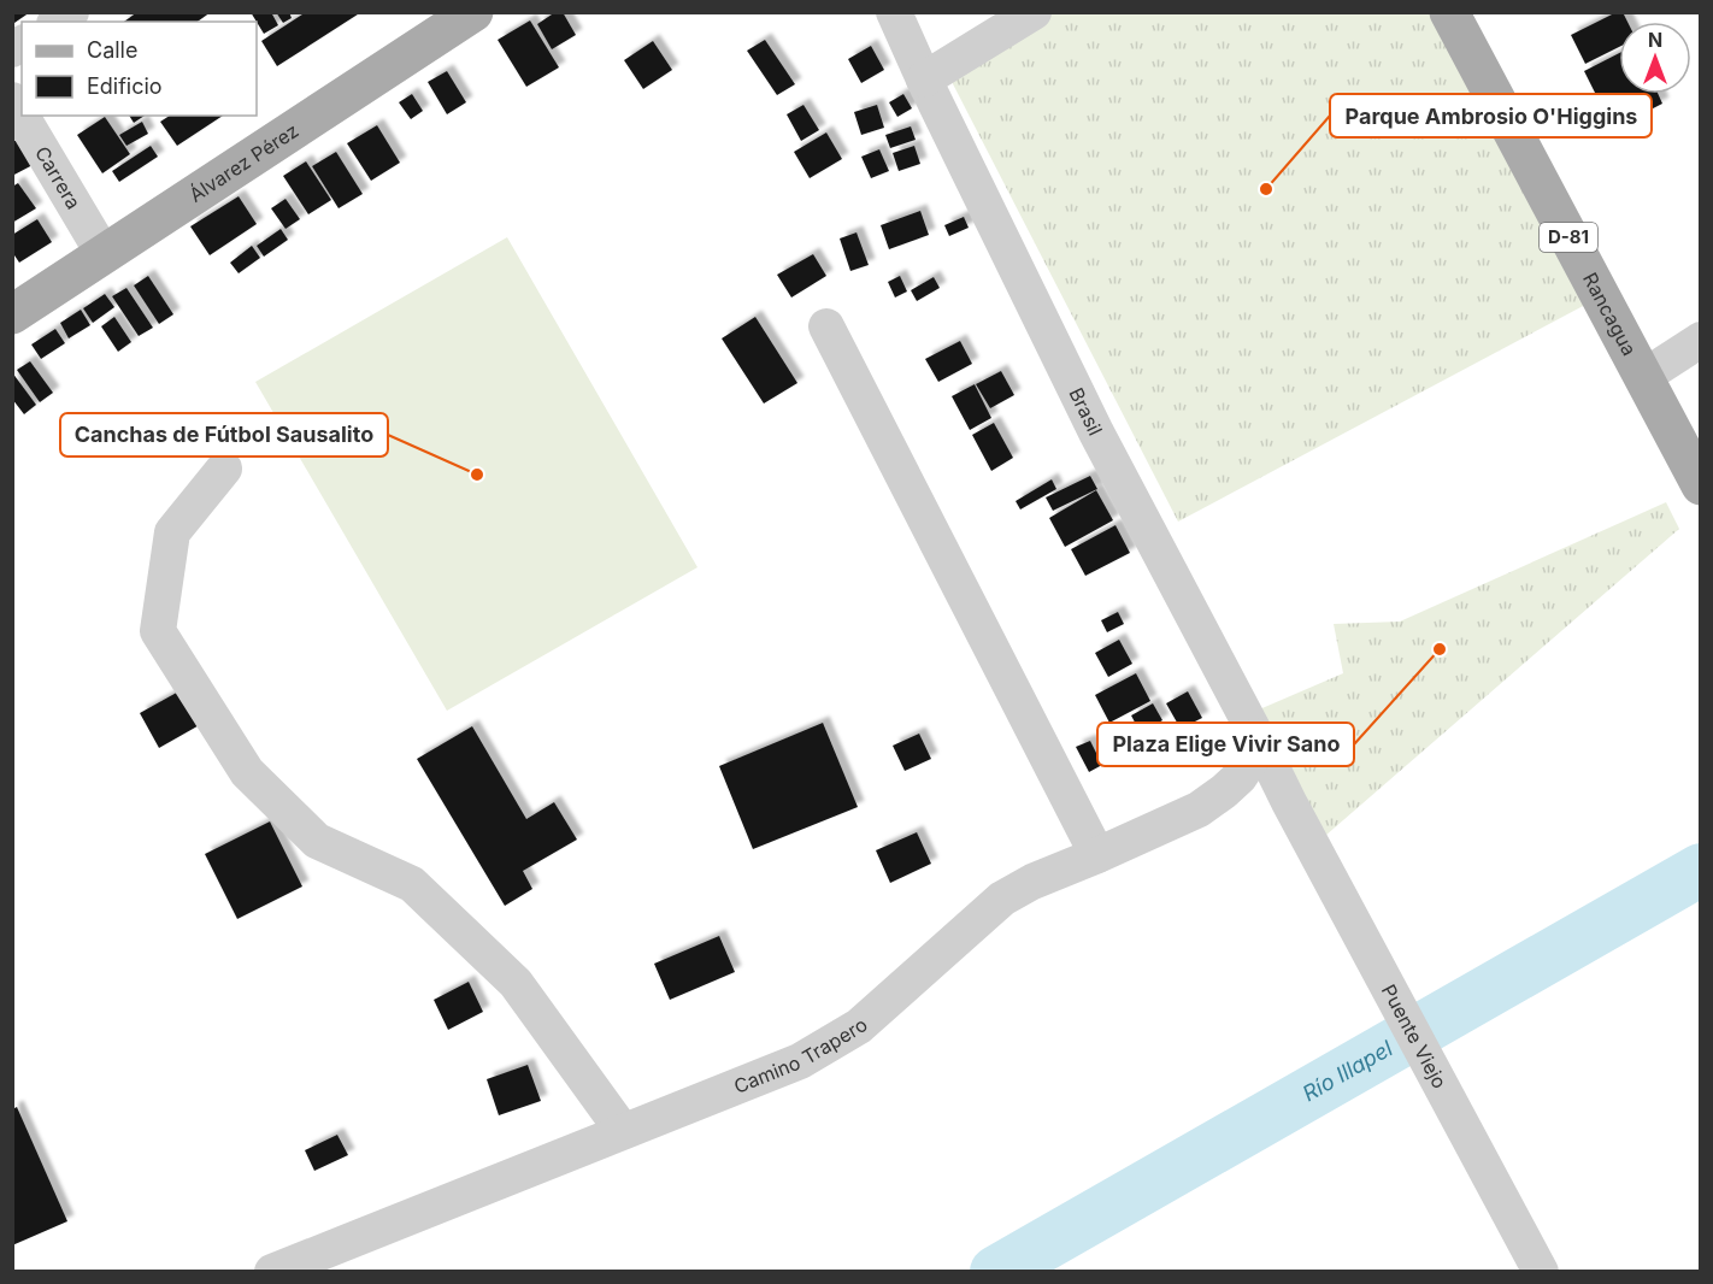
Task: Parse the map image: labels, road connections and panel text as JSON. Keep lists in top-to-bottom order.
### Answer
{
  "streets": {
    "main road": ["Álvarez Pérez", "D-81", "Rancagua"],
    "street": [
      "Carrera",
      "Brasil",
      "Puente Viejo",
      "Camino Trapero"
    ]
  },
  "crossings": [
    ["Álvarez Pérez", "Carrera"],
    ["Brasil", "Puente Viejo"],
    ["Brasil", "Camino Trapero"]
  ],
  "water": ["Río Illapel"],
  "places": ["Parque Ambrosio O'Higgins", "Canchas de Fútbol Sausalito", "Plaza Elige Vivir Sano"],
  "legend": ["Calle", "Edificio"],
  "north": "top"
}
